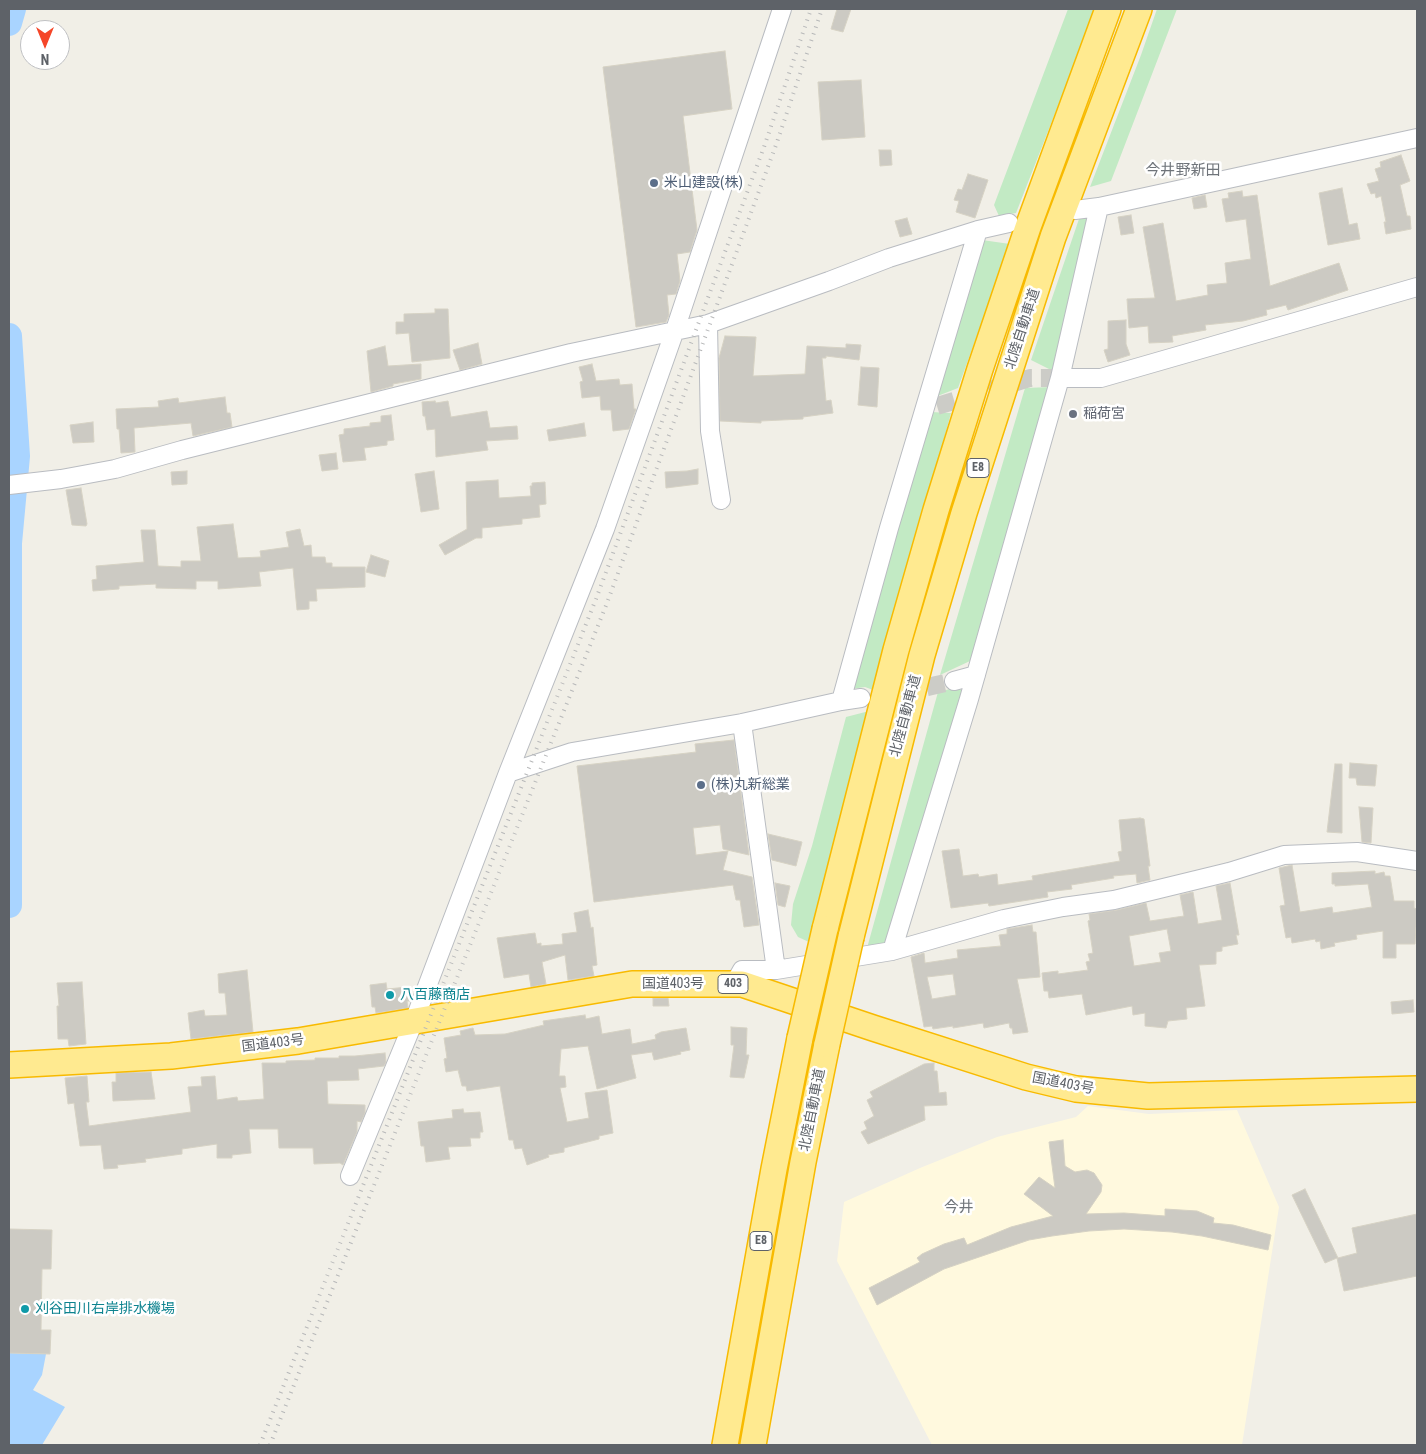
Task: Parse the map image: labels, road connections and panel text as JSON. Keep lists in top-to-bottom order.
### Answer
{
  "streets": {
    "highway": [
      "北陸自動車道",
      "E8",
      "国道403号",
      "403"
    ]
  },
  "districts": ["今井野新田", "今井"],
  "places": [
    "米山建設(株)",
    "稲荷宮",
    "(株)丸新総業",
    "八百藤商店",
    "刈谷田川右岸排水機場"
  ],
  "north": "bottom"
}
